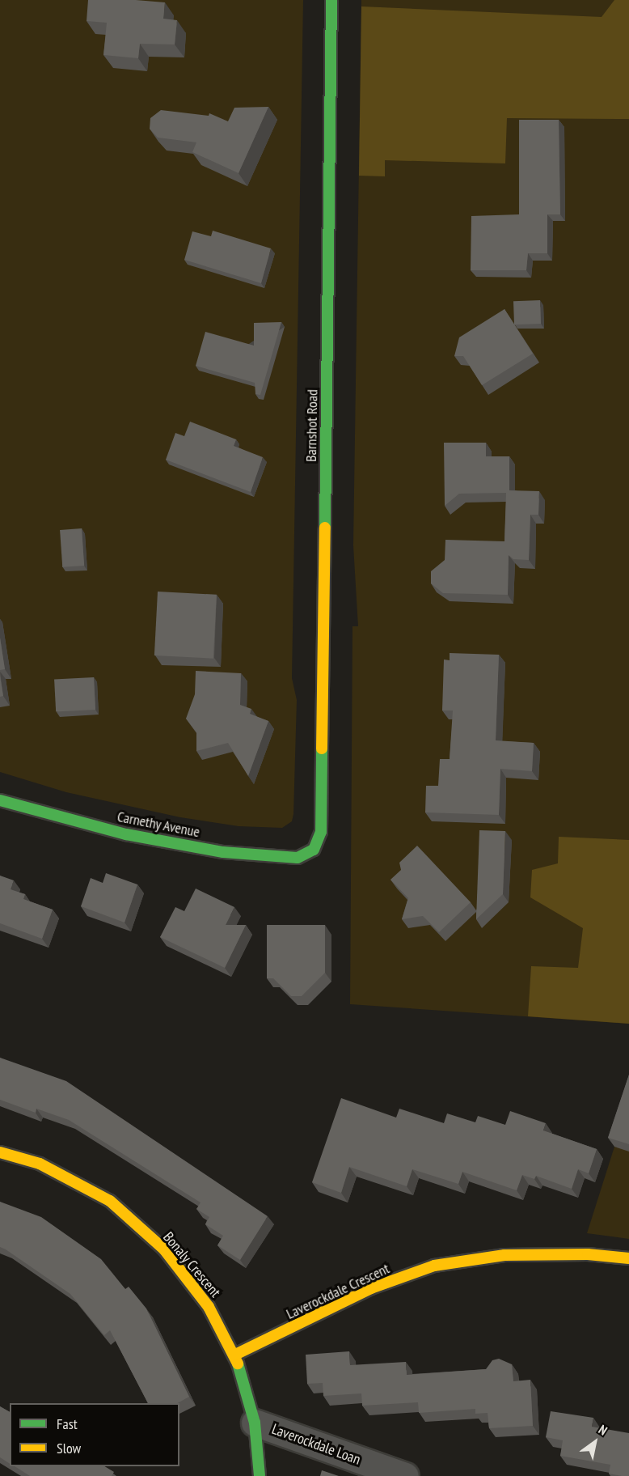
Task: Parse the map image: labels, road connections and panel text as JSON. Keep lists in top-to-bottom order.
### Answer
{
  "streets": {
    "street": [
      "Barnshot Road",
      "Carnethy Avenue",
      "Bonaly Crescent",
      "Laverockdale Crescent",
      "Laverockdale Loan"
    ]
  },
  "crossings": [
    ["Barnshot Road", "Carnethy Avenue"],
    ["Bonaly Crescent", "Laverockdale Crescent"],
    ["Bonaly Crescent", "Laverockdale Loan"]
  ],
  "legend": ["Fast", "Slow"],
  "north": "top right"
}
